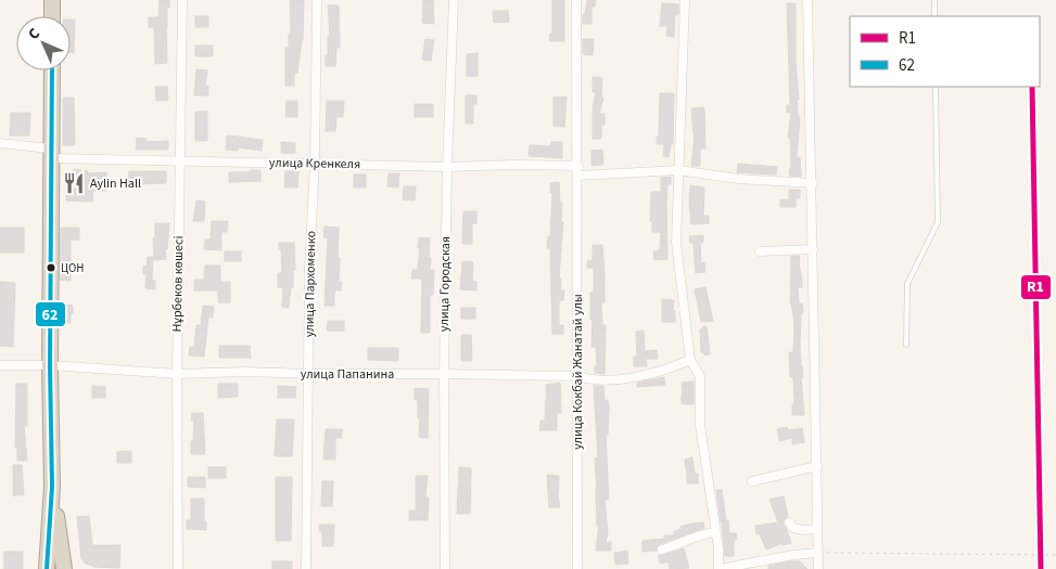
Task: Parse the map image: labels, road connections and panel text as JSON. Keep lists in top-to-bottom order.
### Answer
{
  "streets": {
    "street": [
      "улица Кренкеля",
      "Нұрбеков көшесі",
      "улица Пархоменко",
      "улица Городская",
      "улица Кокбай Жанатай улы",
      "улица Папанина"
    ]
  },
  "crossings": [
    ["улица Кренкеля", "Нұрбеков көшесі"],
    ["улица Кренкеля", "улица Пархоменко"],
    ["улица Кренкеля", "улица Городская"],
    ["улица Кренкеля", "улица Кокбай Жанатай улы"],
    ["Нұрбеков көшесі", "улица Папанина"],
    ["улица Пархоменко", "улица Папанина"],
    ["улица Городская", "улица Папанина"],
    ["улица Кокбай Жанатай улы", "улица Папанина"]
  ],
  "places": {
    "restaurant": ["Aylin Hall"],
    "other": ["ЦОН"]
  },
  "lines": ["transit line 62", "transit line R1"],
  "legend": ["R1", "62"],
  "north": "top left"
}
